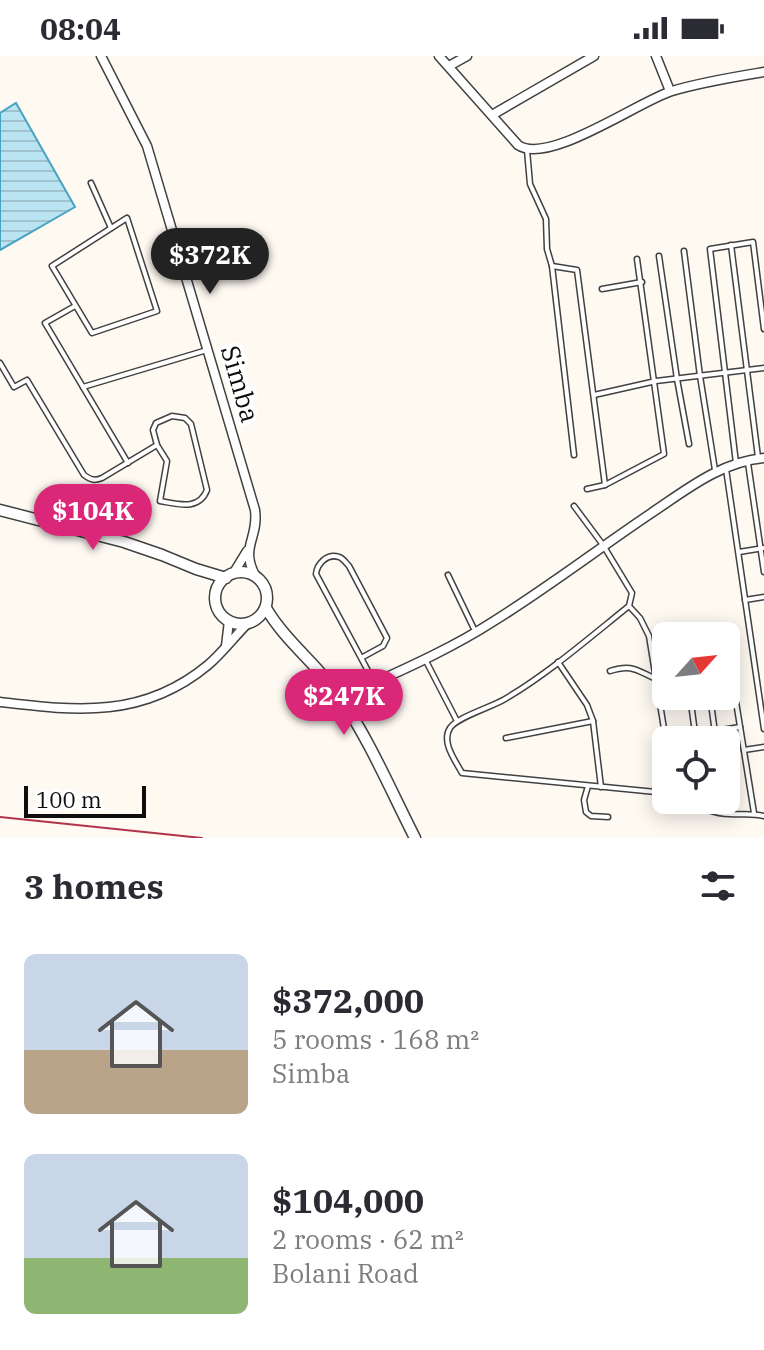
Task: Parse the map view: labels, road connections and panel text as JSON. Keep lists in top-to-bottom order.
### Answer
{
  "streets": {
    "street": ["Simba"]
  },
  "scale_bar": "100 m",
  "north": "top right",
  "page": {
    "status": "08:04",
    "price": ["$372K", "$104K", "$247K"],
    "scale": "100 m",
    "heading": "3 homes",
    "list": [
      {
        "name": "$372,000",
        "note": "5 rooms · 168 m² · Simba"
      },
      {
        "name": "$104,000",
        "note": "2 rooms · 62 m² · Bolani Road"
      }
    ]
  }
}
